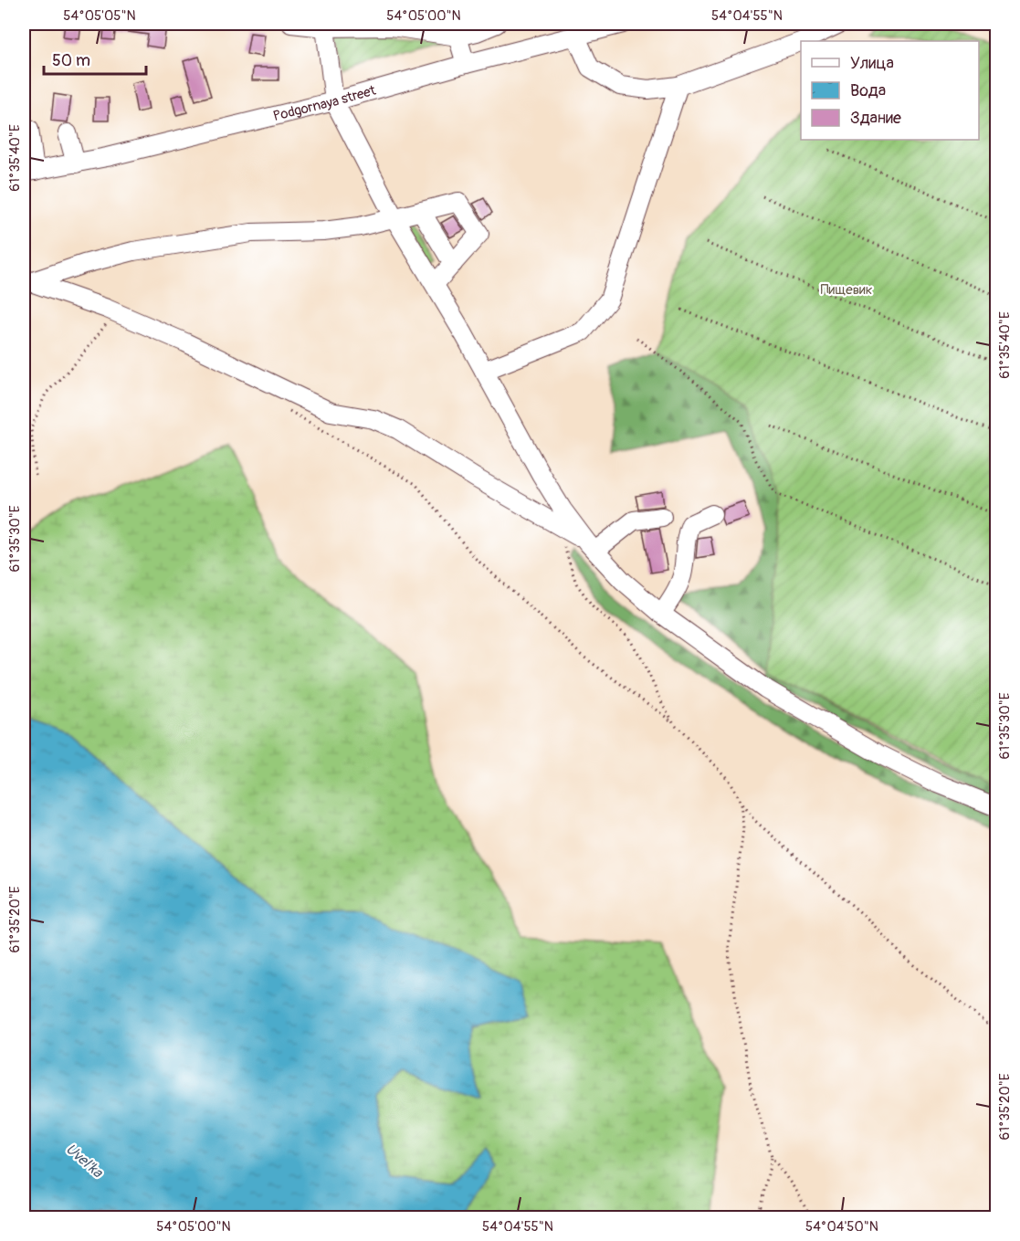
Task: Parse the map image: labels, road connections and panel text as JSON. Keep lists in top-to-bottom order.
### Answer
{
  "streets": {
    "street": ["Podgornaya street"]
  },
  "water": ["Uvel'ka"],
  "parks": ["Пищевик"],
  "legend": ["Улица", "Вода", "Здание"],
  "scale_bar": "50 m",
  "coordinates": [
    "54°05'05\"N",
    "54°05'00\"N",
    "54°04'55\"N",
    "61°35'40\"E",
    "61°35'30\"E",
    "61°35'20\"E",
    "54°04'50\"N"
  ]
}
